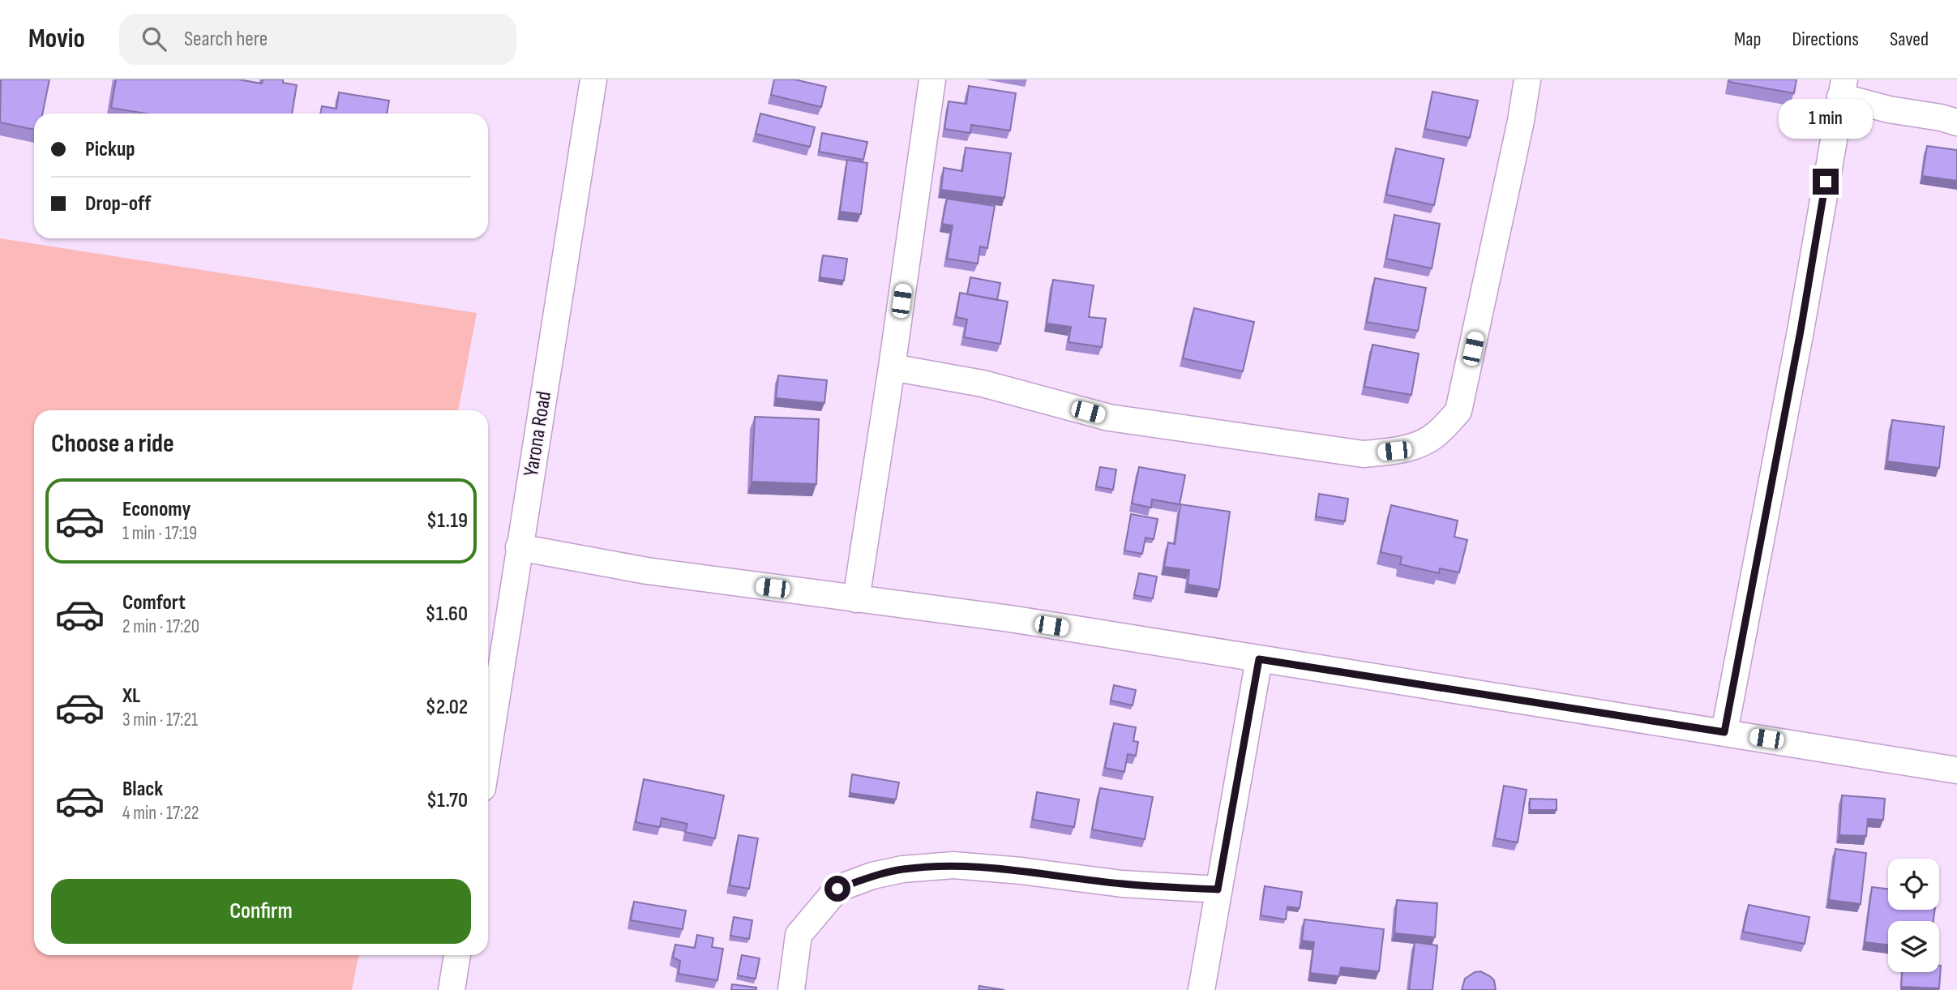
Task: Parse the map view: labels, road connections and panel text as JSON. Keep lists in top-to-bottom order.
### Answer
{
  "streets": {
    "street": ["Yarona Road"]
  },
  "page": {
    "header": "Movio",
    "search": "Search here",
    "nav": ["Map", "Directions", "Saved"],
    "bubble": "1 min",
    "banner": ["Pickup", "Drop-off"],
    "heading": "Choose a ride",
    "list": [
      {
        "name": "Economy",
        "note": "1 min · 17:19",
        "value": "$1.19"
      },
      {
        "name": "Comfort",
        "note": "2 min · 17:20",
        "value": "$1.60"
      },
      {
        "name": "XL",
        "note": "3 min · 17:21",
        "value": "$2.02"
      },
      {
        "name": "Black",
        "note": "4 min · 17:22",
        "value": "$1.70"
      }
    ],
    "buttons": "Confirm"
  }
}
